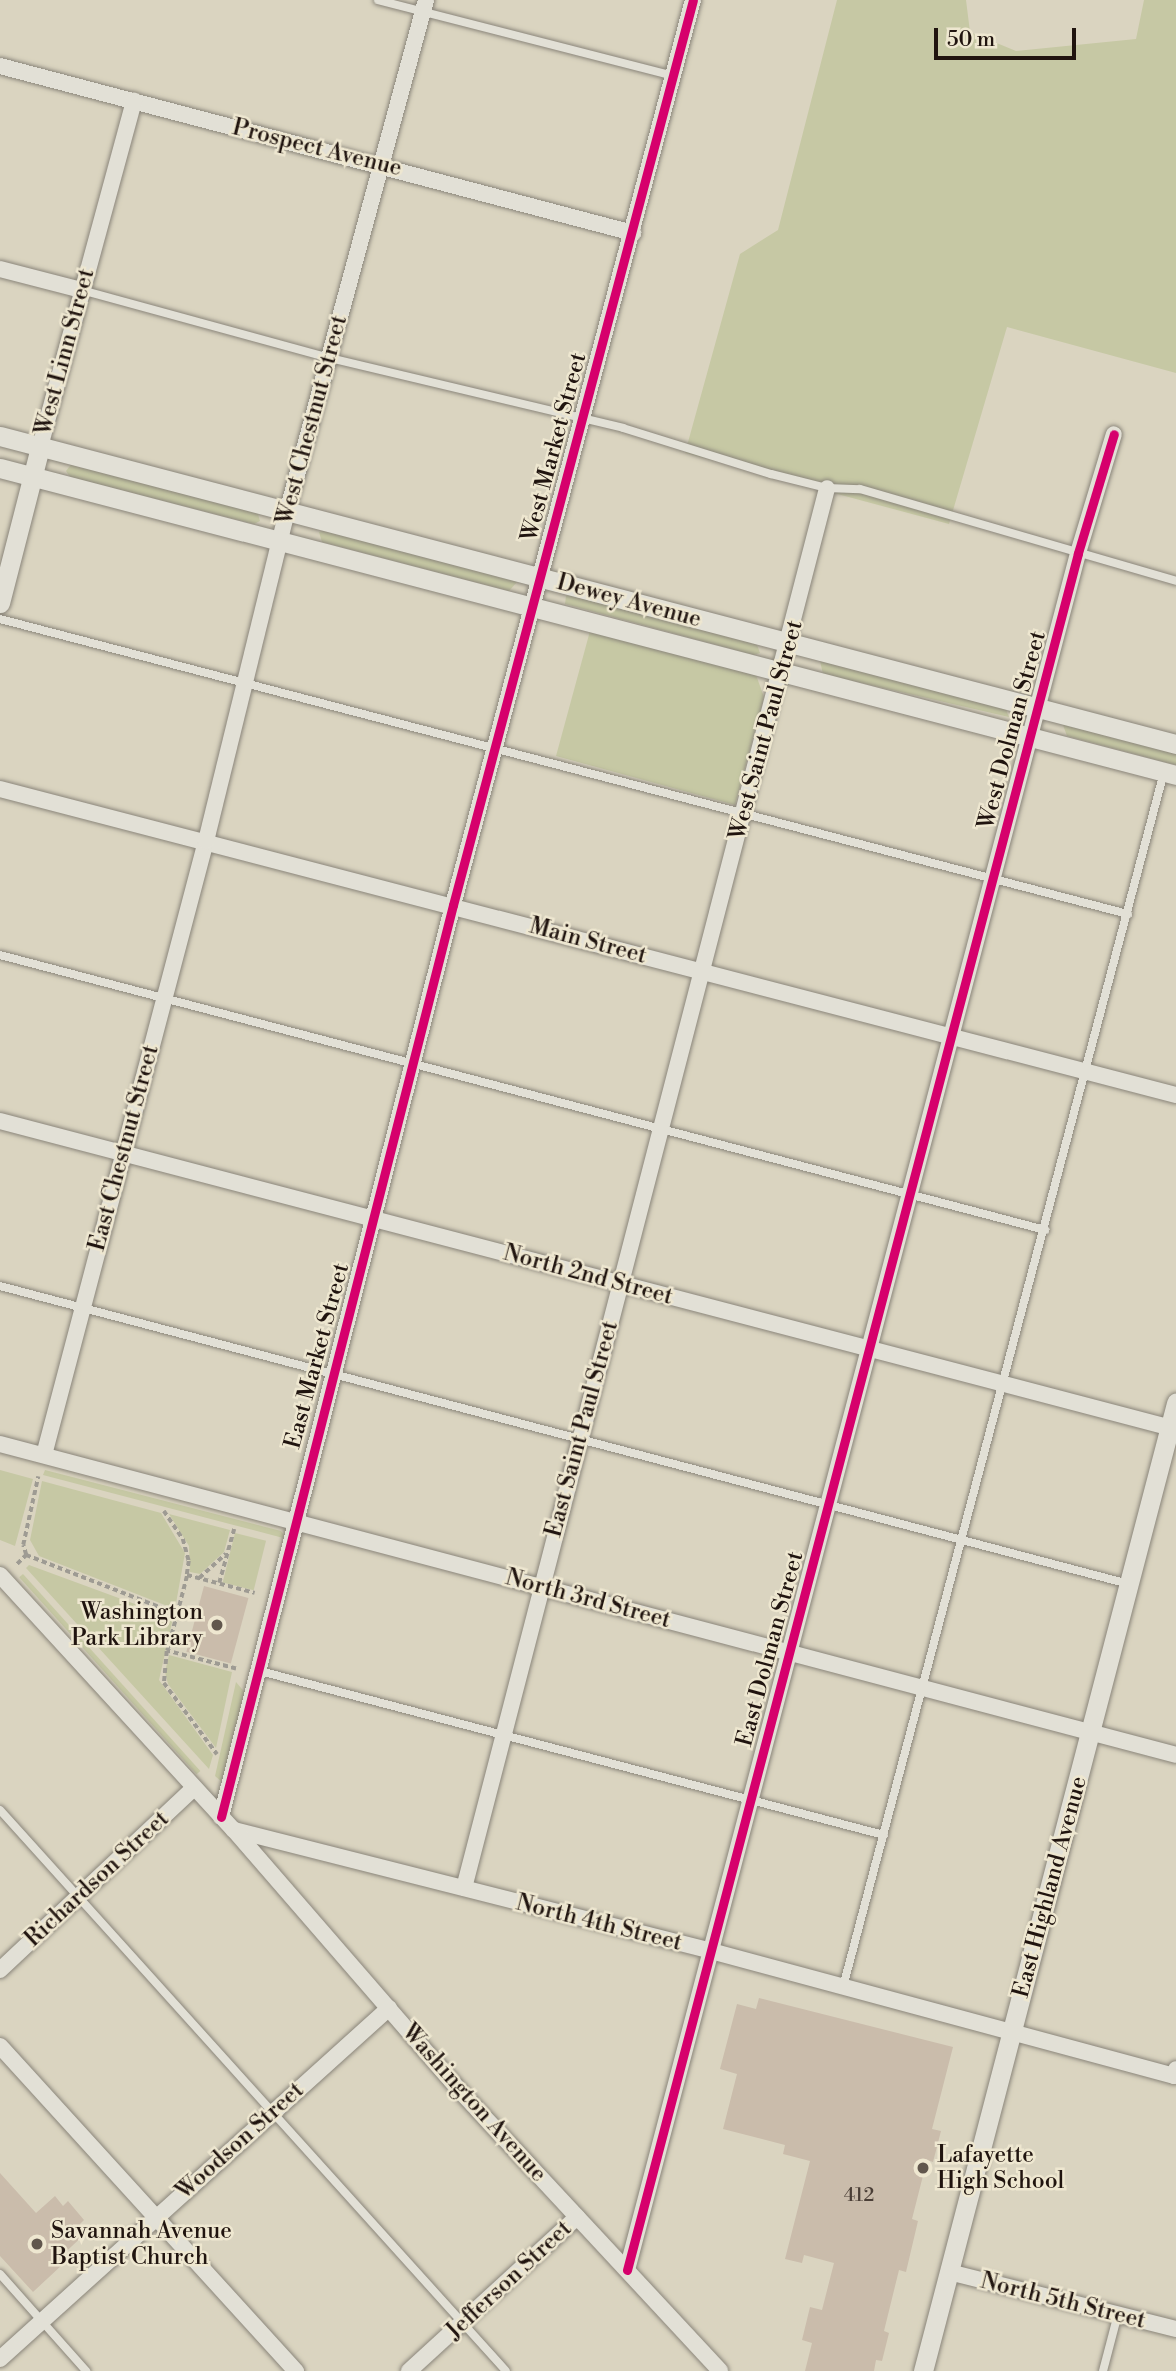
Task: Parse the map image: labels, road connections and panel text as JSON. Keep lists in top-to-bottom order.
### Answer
{
  "streets": {
    "street": [
      "Prospect Avenue",
      "West Linn Street",
      "West Chestnut Street",
      "West Market Street",
      "Dewey Avenue",
      "West Saint Paul Street",
      "West Dolman Street",
      "Main Street",
      "East Chestnut Street",
      "North 2nd Street",
      "East Market Street",
      "East Saint Paul Street",
      "North 3rd Street",
      "East Dolman Street",
      "Richardson Street",
      "East Highland Avenue",
      "North 4th Street",
      "Washington Avenue",
      "Woodson Street",
      "Jefferson Street",
      "North 5th Street"
    ]
  },
  "crossings": [
    ["Prospect Avenue", "West Linn Street"],
    ["Prospect Avenue", "West Chestnut Street"],
    ["Prospect Avenue", "West Market Street"],
    ["West Linn Street", "Dewey Avenue"],
    ["West Chestnut Street", "Dewey Avenue"],
    ["West Chestnut Street", "Main Street"],
    ["West Chestnut Street", "East Chestnut Street"],
    ["West Market Street", "Dewey Avenue"],
    ["West Market Street", "Main Street"],
    ["West Market Street", "East Market Street"],
    ["Dewey Avenue", "West Saint Paul Street"],
    ["Dewey Avenue", "West Dolman Street"],
    ["West Saint Paul Street", "Main Street"],
    ["West Saint Paul Street", "East Saint Paul Street"],
    ["West Dolman Street", "Main Street"],
    ["West Dolman Street", "East Dolman Street"],
    ["Main Street", "East Chestnut Street"],
    ["Main Street", "East Market Street"],
    ["Main Street", "East Saint Paul Street"],
    ["Main Street", "East Dolman Street"],
    ["East Chestnut Street", "North 2nd Street"],
    ["East Chestnut Street", "North 3rd Street"],
    ["North 2nd Street", "East Market Street"],
    ["North 2nd Street", "East Saint Paul Street"],
    ["North 2nd Street", "East Dolman Street"],
    ["North 2nd Street", "East Highland Avenue"],
    ["East Market Street", "North 3rd Street"],
    ["East Saint Paul Street", "North 3rd Street"],
    ["East Saint Paul Street", "North 4th Street"],
    ["North 3rd Street", "East Dolman Street"],
    ["North 3rd Street", "East Highland Avenue"],
    ["East Dolman Street", "North 4th Street"],
    ["East Dolman Street", "Washington Avenue"],
    ["East Highland Avenue", "North 4th Street"],
    ["East Highland Avenue", "North 5th Street"],
    ["North 4th Street", "Washington Avenue"],
    ["Washington Avenue", "Woodson Street"],
    ["Washington Avenue", "Jefferson Street"]
  ],
  "places": ["Washington Park Library", "Lafayette High School", "Savannah Avenue Baptist Church"],
  "house_numbers": ["412"],
  "scale_bar": "50 m"
}
